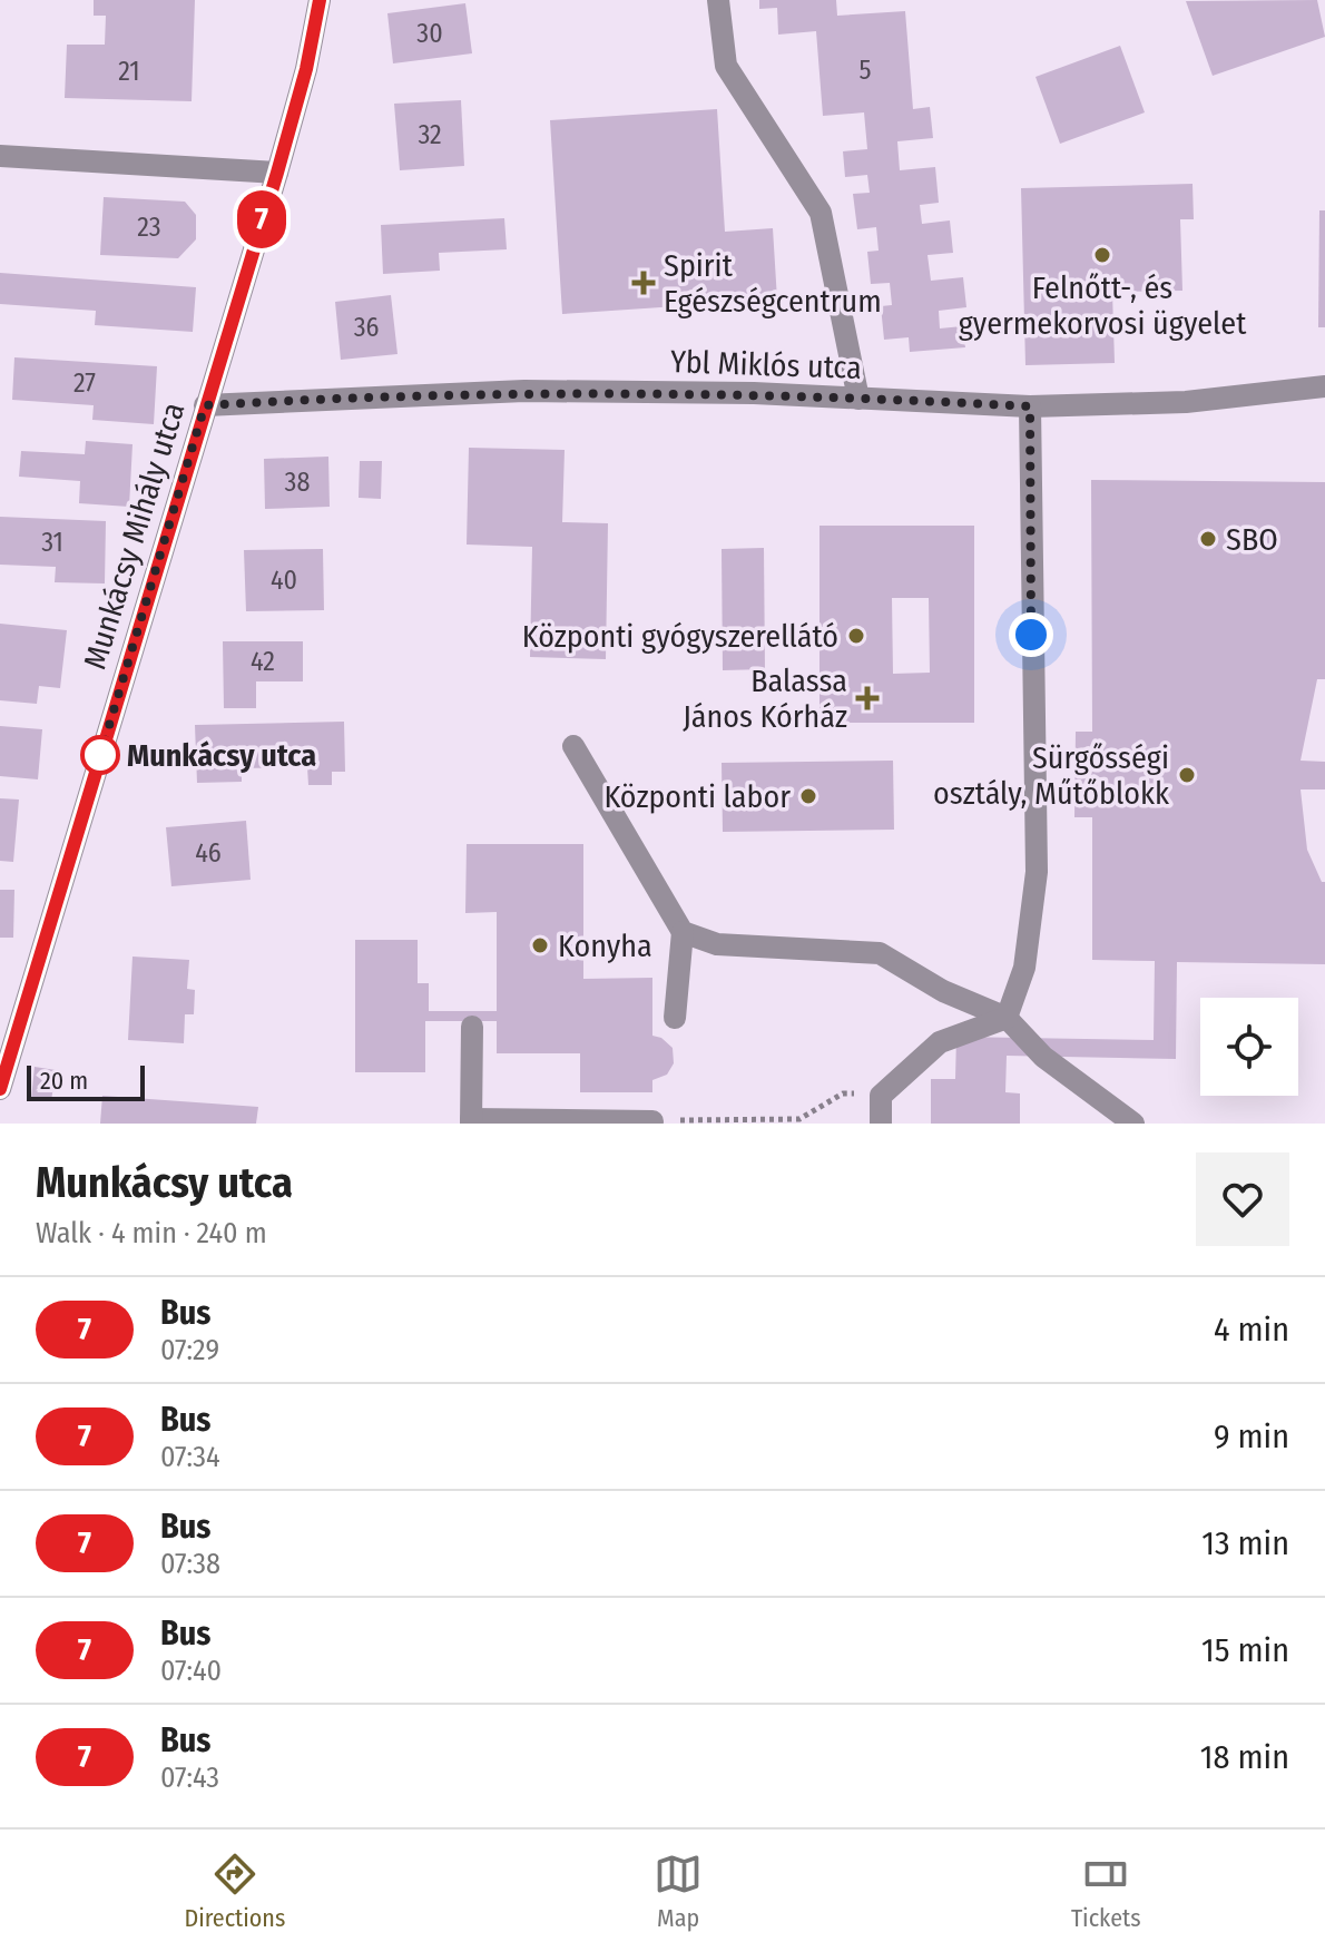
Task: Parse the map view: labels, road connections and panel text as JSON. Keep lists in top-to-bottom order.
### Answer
{
  "streets": {
    "street": ["Ybl Miklós utca", "Munkácsy Mihály utca"]
  },
  "crossings": [
    ["Ybl Miklós utca", "Munkácsy Mihály utca"]
  ],
  "places": {
    "other": [
      "Felnőtt-, és gyermekorvosi ügyelet",
      "SBO",
      "Központi gyógyszerellátó",
      "Munkácsy utca",
      "Sürgősségi osztály, Műtőblokk",
      "Központi labor",
      "Konyha"
    ],
    "health": ["Spirit Egészségcentrum", "Balassa János Kórház"]
  },
  "lines": ["bus line 7"],
  "house_numbers": [
    "30",
    "5",
    "21",
    "32",
    "23",
    "36",
    "27",
    "38",
    "31",
    "40",
    "42",
    "46"
  ],
  "scale_bar": "20 m",
  "page": {
    "on_map": "7",
    "scale": "20 m",
    "heading": ["Munkácsy utca", "Walk · 4 min · 240 m"],
    "list": [
      {
        "mark": "7",
        "name": "Bus",
        "note": "07:29",
        "value": "4 min"
      },
      {
        "mark": "7",
        "name": "Bus",
        "note": "07:34",
        "value": "9 min"
      },
      {
        "mark": "7",
        "name": "Bus",
        "note": "07:38",
        "value": "13 min"
      },
      {
        "mark": "7",
        "name": "Bus",
        "note": "07:40",
        "value": "15 min"
      },
      {
        "mark": "7",
        "name": "Bus",
        "note": "07:43",
        "value": "18 min"
      }
    ],
    "tabs": ["Directions", "Map", "Tickets"]
  }
}
